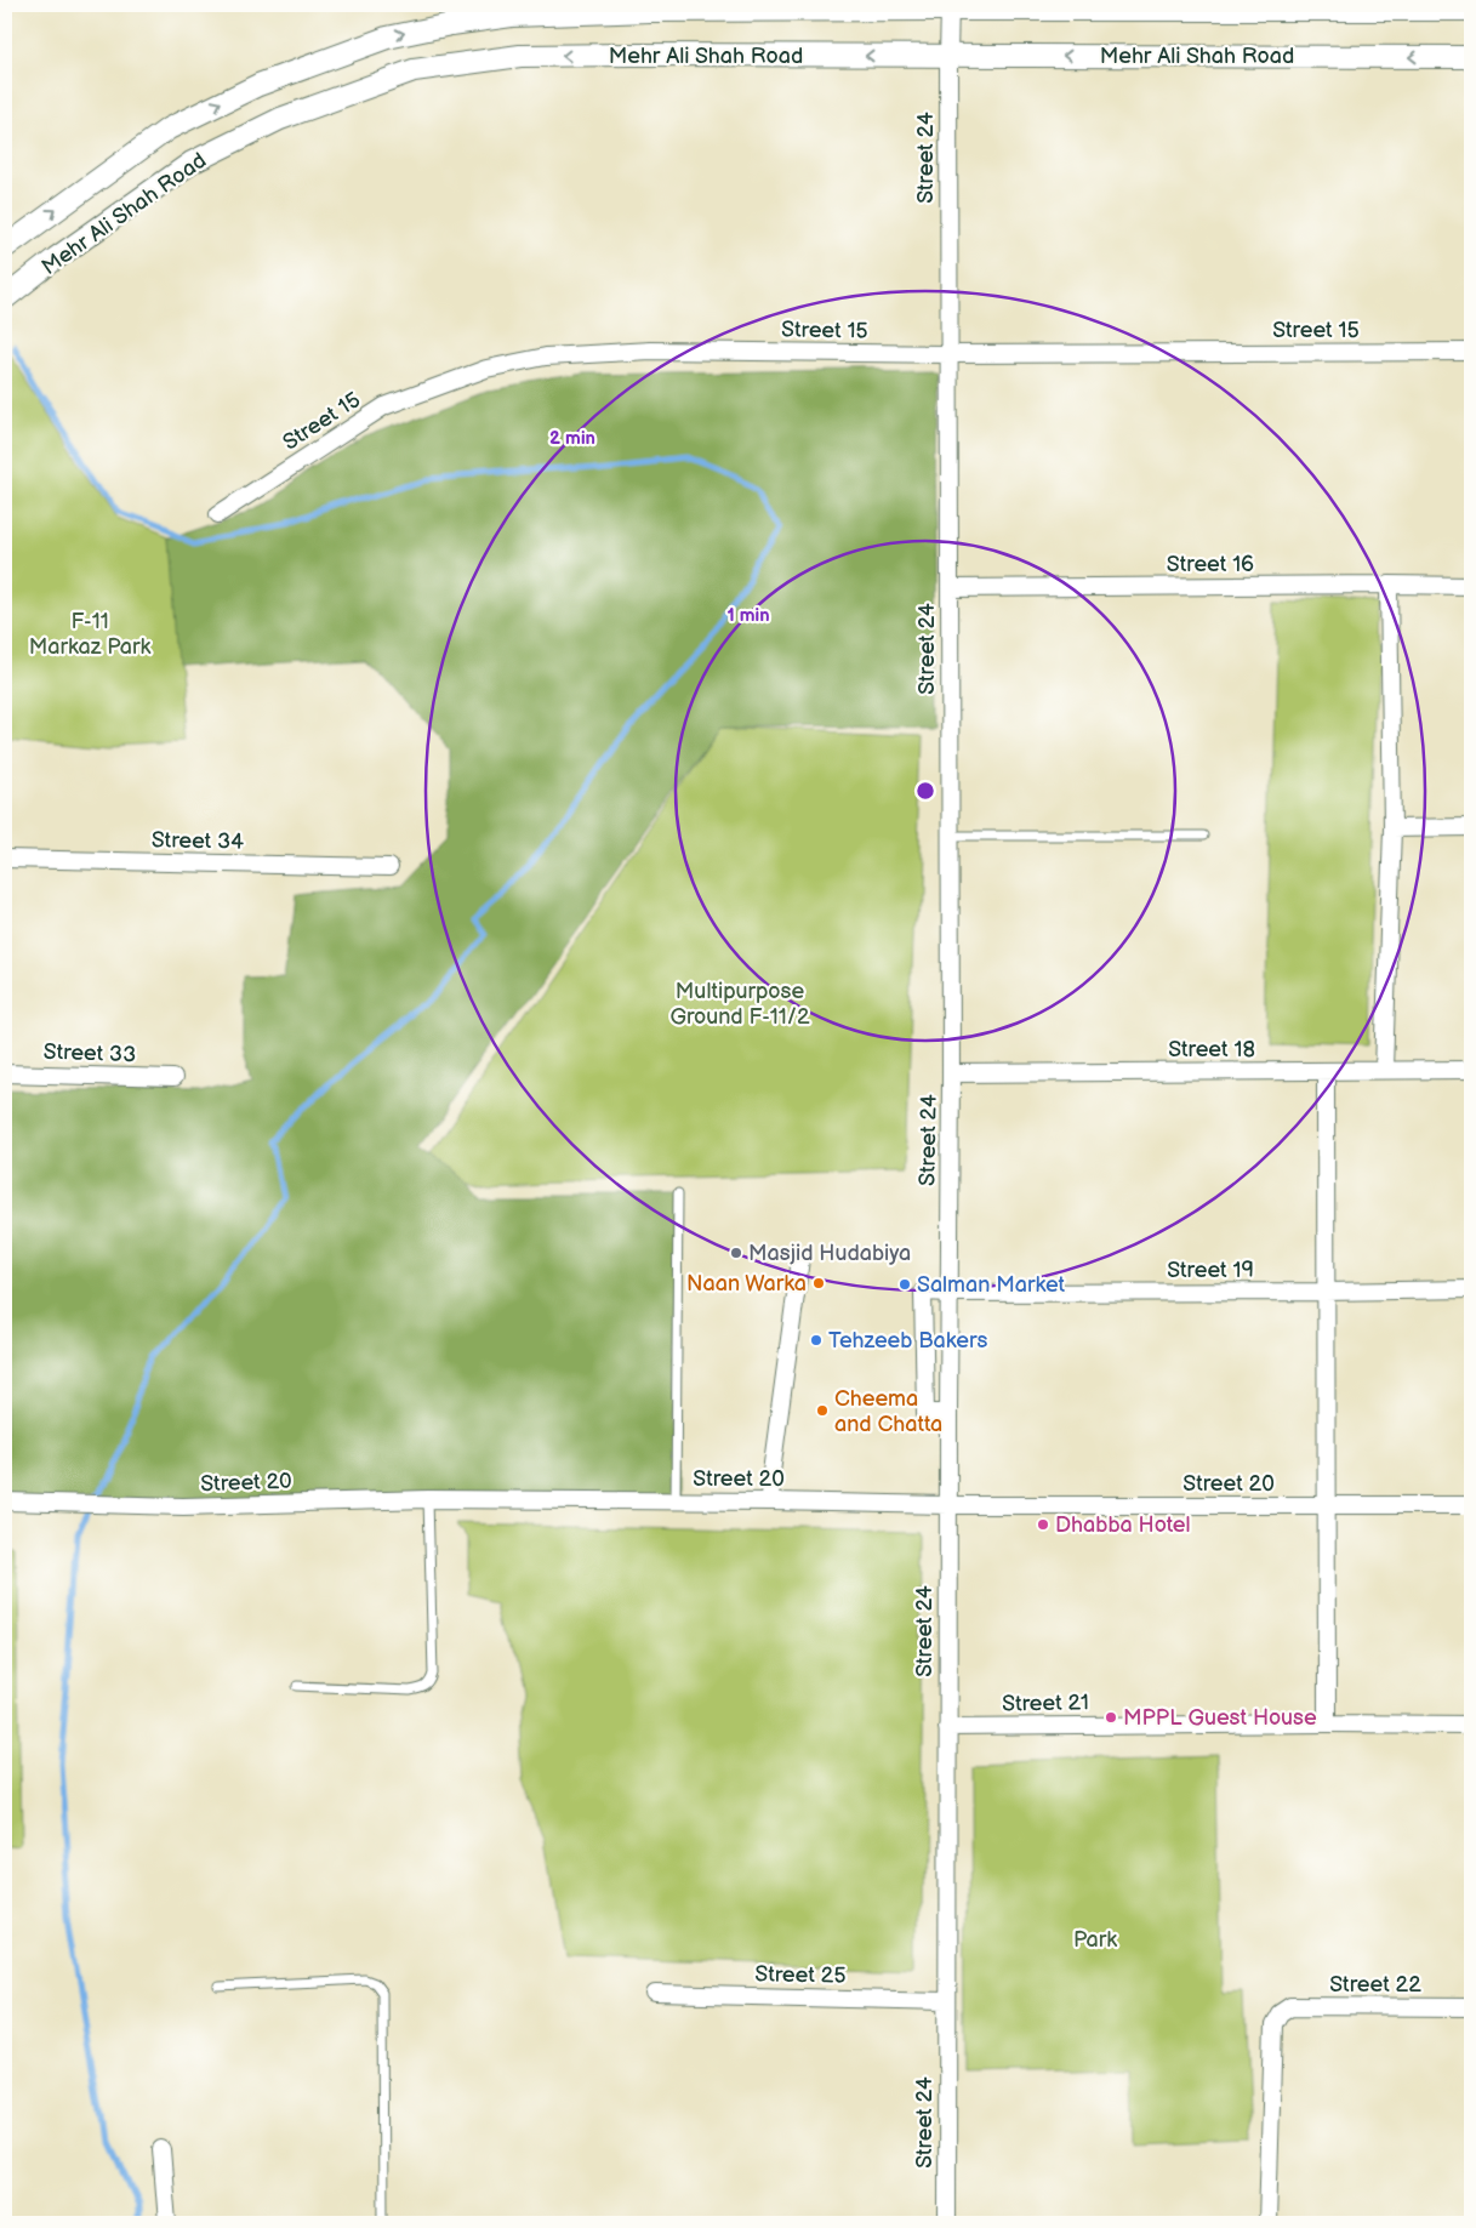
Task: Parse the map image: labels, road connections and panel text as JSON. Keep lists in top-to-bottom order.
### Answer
{
  "streets": {
    "street": [
      "Mehr Ali Shah Road",
      "Street 24",
      "Street 15",
      "Street 16",
      "Street 34",
      "Street 18",
      "Street 33",
      "Street 19",
      "Street 20",
      "Street 21",
      "Street 25",
      "Street 22"
    ]
  },
  "crossings": [
    ["Mehr Ali Shah Road", "Street 24"],
    ["Street 24", "Street 15"],
    ["Street 24", "Street 16"],
    ["Street 24", "Street 18"],
    ["Street 24", "Street 19"],
    ["Street 24", "Street 20"],
    ["Street 24", "Street 21"],
    ["Street 24", "Street 25"]
  ],
  "parks": ["F-11 Markaz Park", "Multipurpose Ground F-11/2", "Park"],
  "places": [
    "Masjid Hudabiya",
    "Naan Warka",
    "Salman Market",
    "Tehzeeb Bakers",
    "Cheema and Chatta",
    "Dhabba Hotel",
    "MPPL Guest House"
  ],
  "rings": ["2 min", "1 min"]
}
